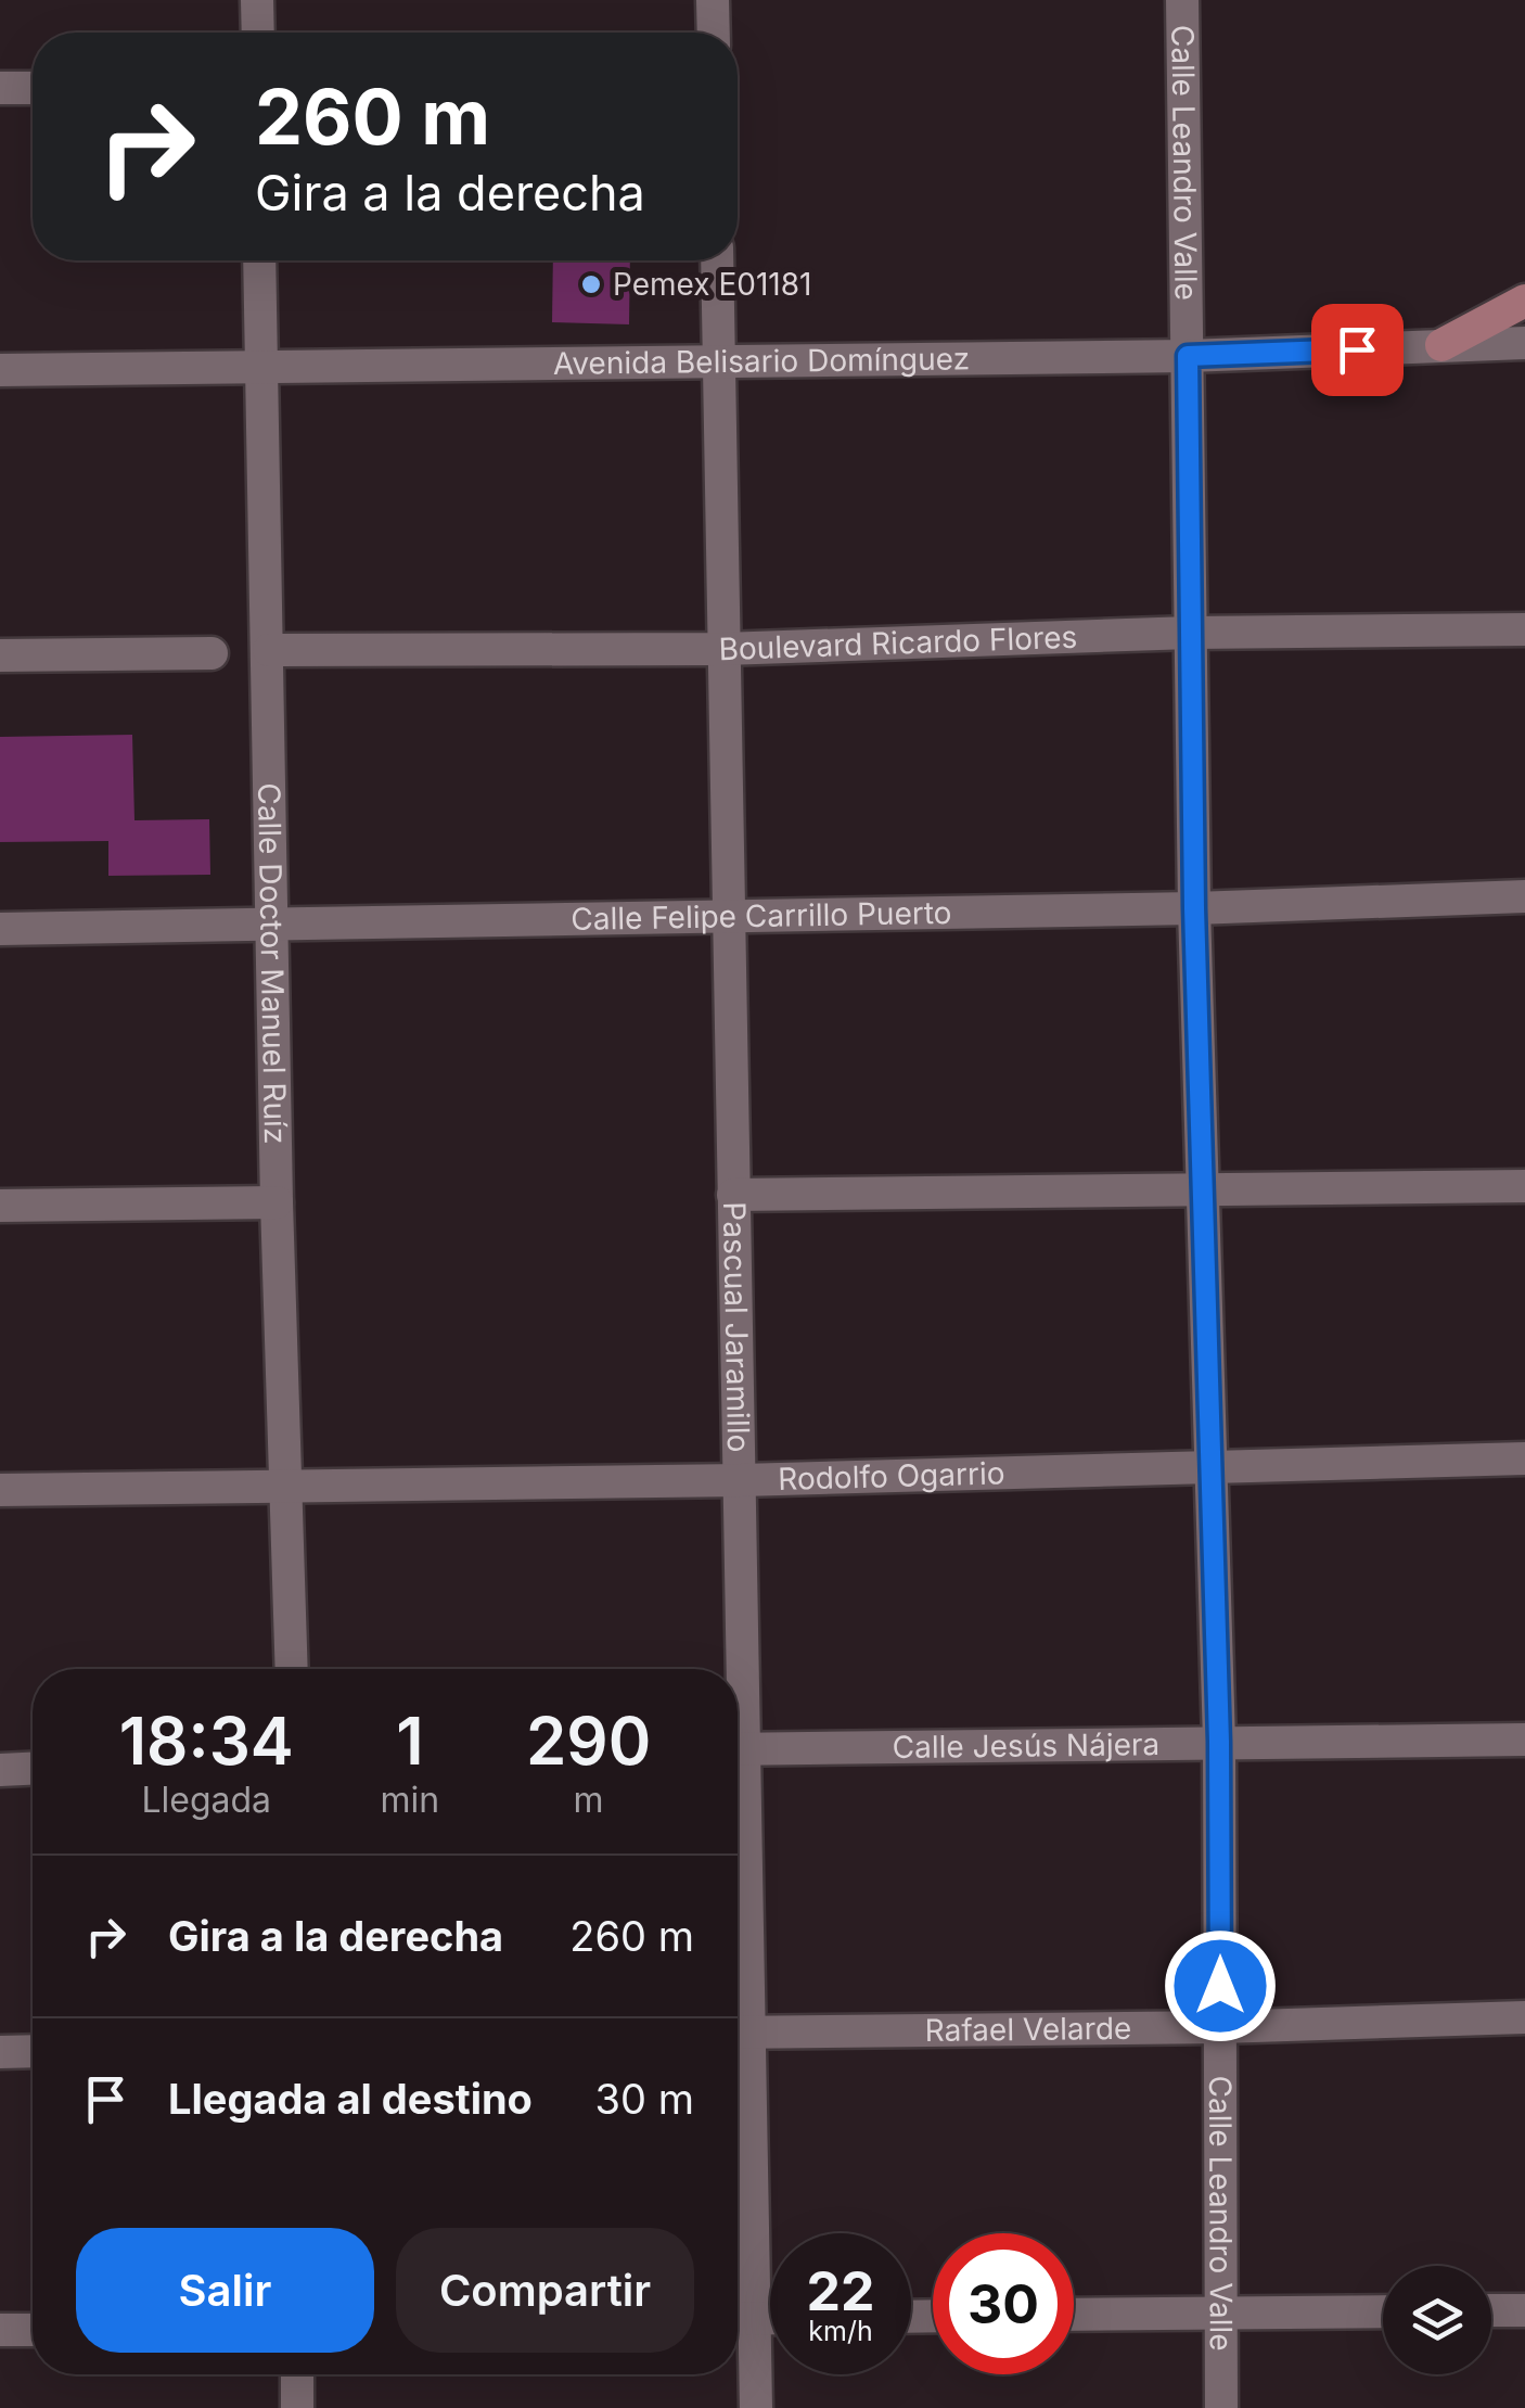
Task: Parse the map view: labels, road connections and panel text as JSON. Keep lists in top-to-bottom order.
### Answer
{
  "streets": {
    "street": [
      "Calle Leandro Valle",
      "Avenida Belisario Domínguez",
      "Boulevard Ricardo Flores",
      "Calle Felipe Carrillo Puerto",
      "Calle Doctor Manuel Ruíz",
      "Pascual Jaramillo",
      "Rodolfo Ogarrio",
      "Calle Jesús Nájera",
      "Rafael Velarde"
    ]
  },
  "crossings": [
    ["Calle Leandro Valle", "Avenida Belisario Domínguez"],
    ["Calle Leandro Valle", "Boulevard Ricardo Flores"],
    ["Calle Leandro Valle", "Calle Felipe Carrillo Puerto"],
    ["Calle Leandro Valle", "Rodolfo Ogarrio"],
    ["Calle Leandro Valle", "Calle Jesús Nájera"],
    ["Calle Leandro Valle", "Rafael Velarde"],
    ["Avenida Belisario Domínguez", "Calle Doctor Manuel Ruíz"],
    ["Avenida Belisario Domínguez", "Pascual Jaramillo"],
    ["Boulevard Ricardo Flores", "Calle Doctor Manuel Ruíz"],
    ["Boulevard Ricardo Flores", "Pascual Jaramillo"],
    ["Calle Felipe Carrillo Puerto", "Calle Doctor Manuel Ruíz"],
    ["Calle Felipe Carrillo Puerto", "Pascual Jaramillo"],
    ["Calle Doctor Manuel Ruíz", "Rodolfo Ogarrio"],
    ["Pascual Jaramillo", "Rodolfo Ogarrio"]
  ],
  "places": ["Pemex E01181"],
  "page": {
    "turn": ["260 m", "Gira a la derecha"],
    "eta": [
      "18:34",
      "Llegada",
      "1",
      "min",
      "290",
      "m"
    ],
    "list": [
      {
        "name": "Gira a la derecha",
        "value": "260 m"
      },
      {
        "name": "Llegada al destino",
        "value": "30 m"
      }
    ],
    "buttons": ["Salir", "Compartir"],
    "speed": "22 km/h",
    "limit": "30"
  }
}
